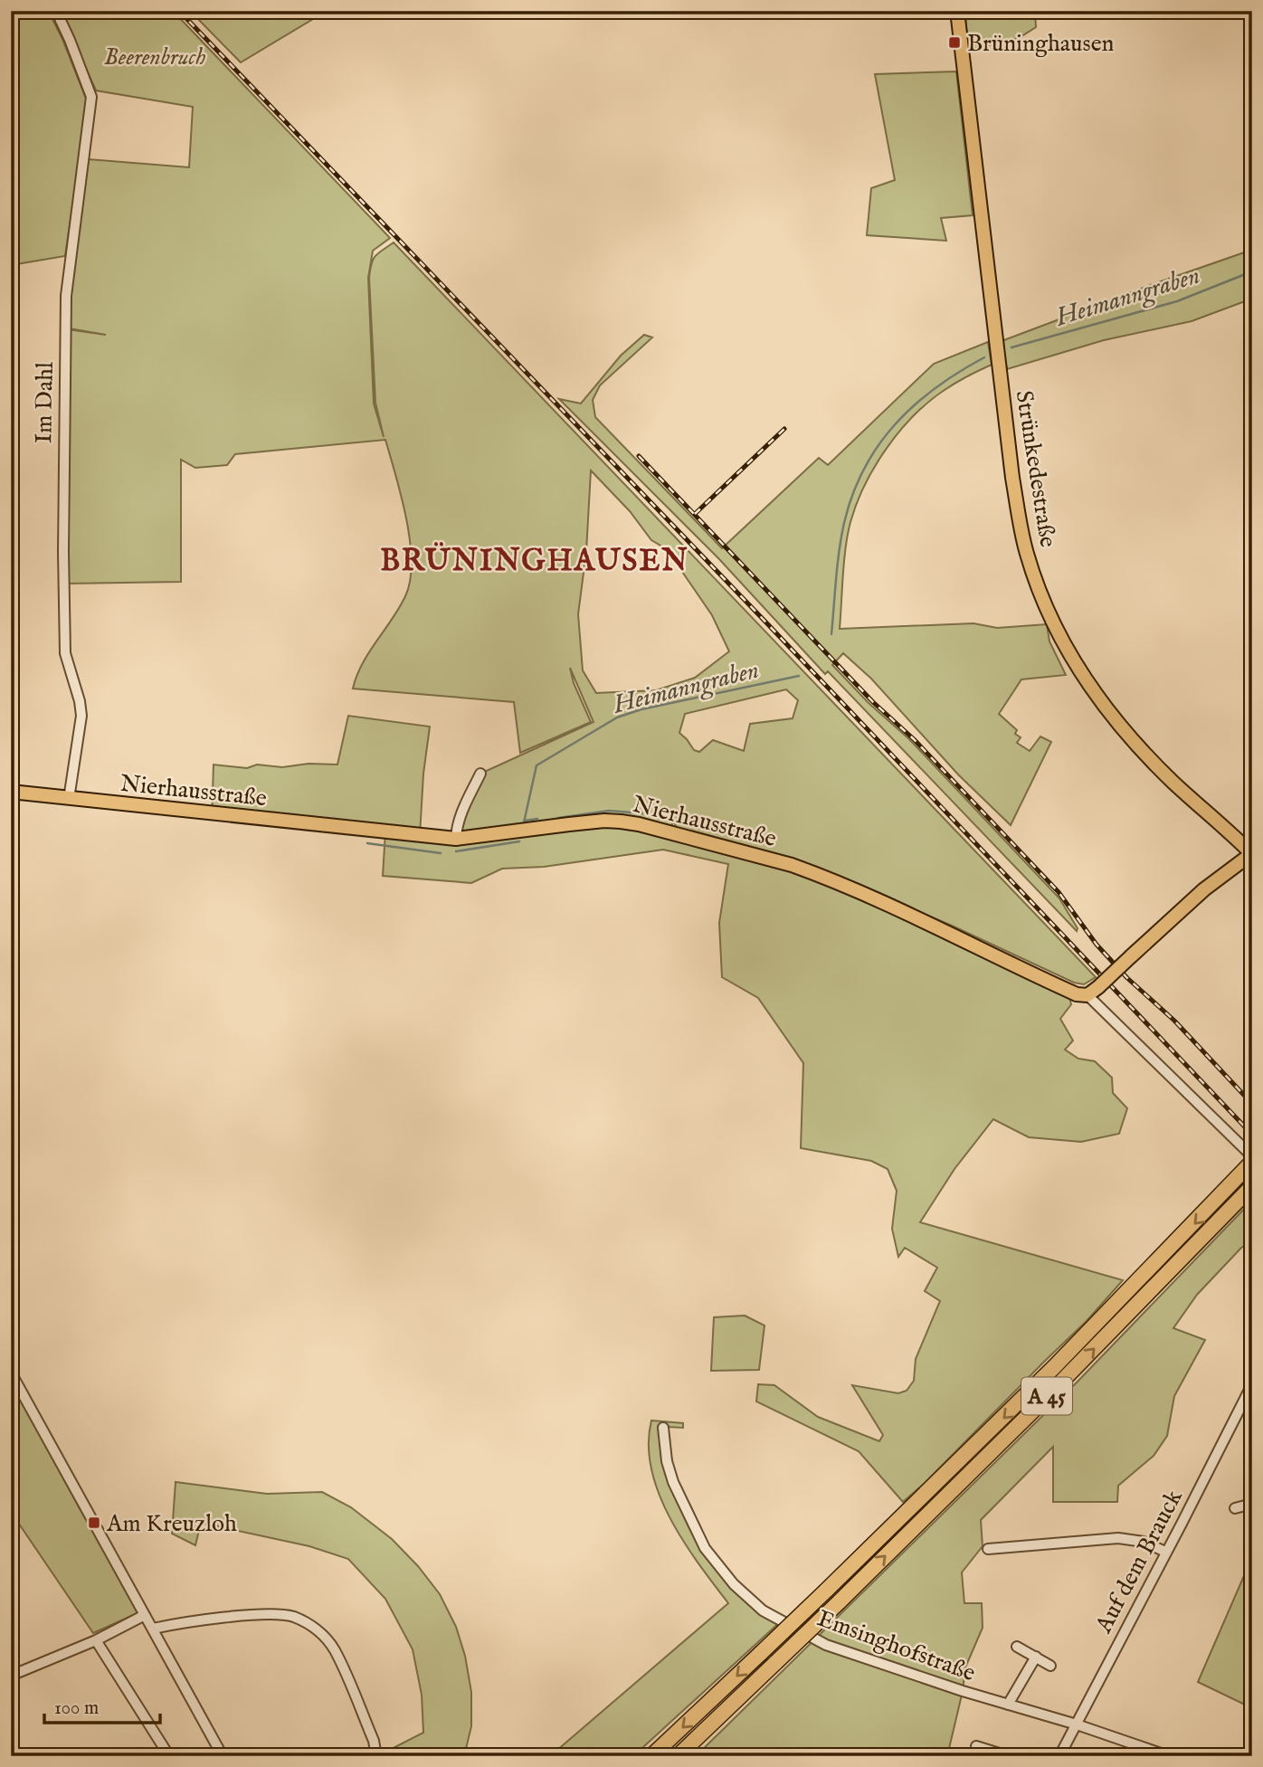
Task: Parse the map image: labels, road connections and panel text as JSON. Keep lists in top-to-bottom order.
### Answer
{
  "streets": {
    "highway": ["A 45"],
    "main road": ["Strünkedestraße", "Nierhausstraße"],
    "street": ["Im Dahl", "Auf dem Brauck", "Emsinghofstraße"]
  },
  "crossings": [
    ["Im Dahl", "Nierhausstraße"],
    ["Auf dem Brauck", "Emsinghofstraße"]
  ],
  "districts": ["BRÜNINGHAUSEN"],
  "water": ["Heimanngraben"],
  "parks": ["Beerenbruch"],
  "places": {
    "transit": ["Brüninghausen", "Am Kreuzloh"]
  },
  "scale_bar": "100 m"
}
